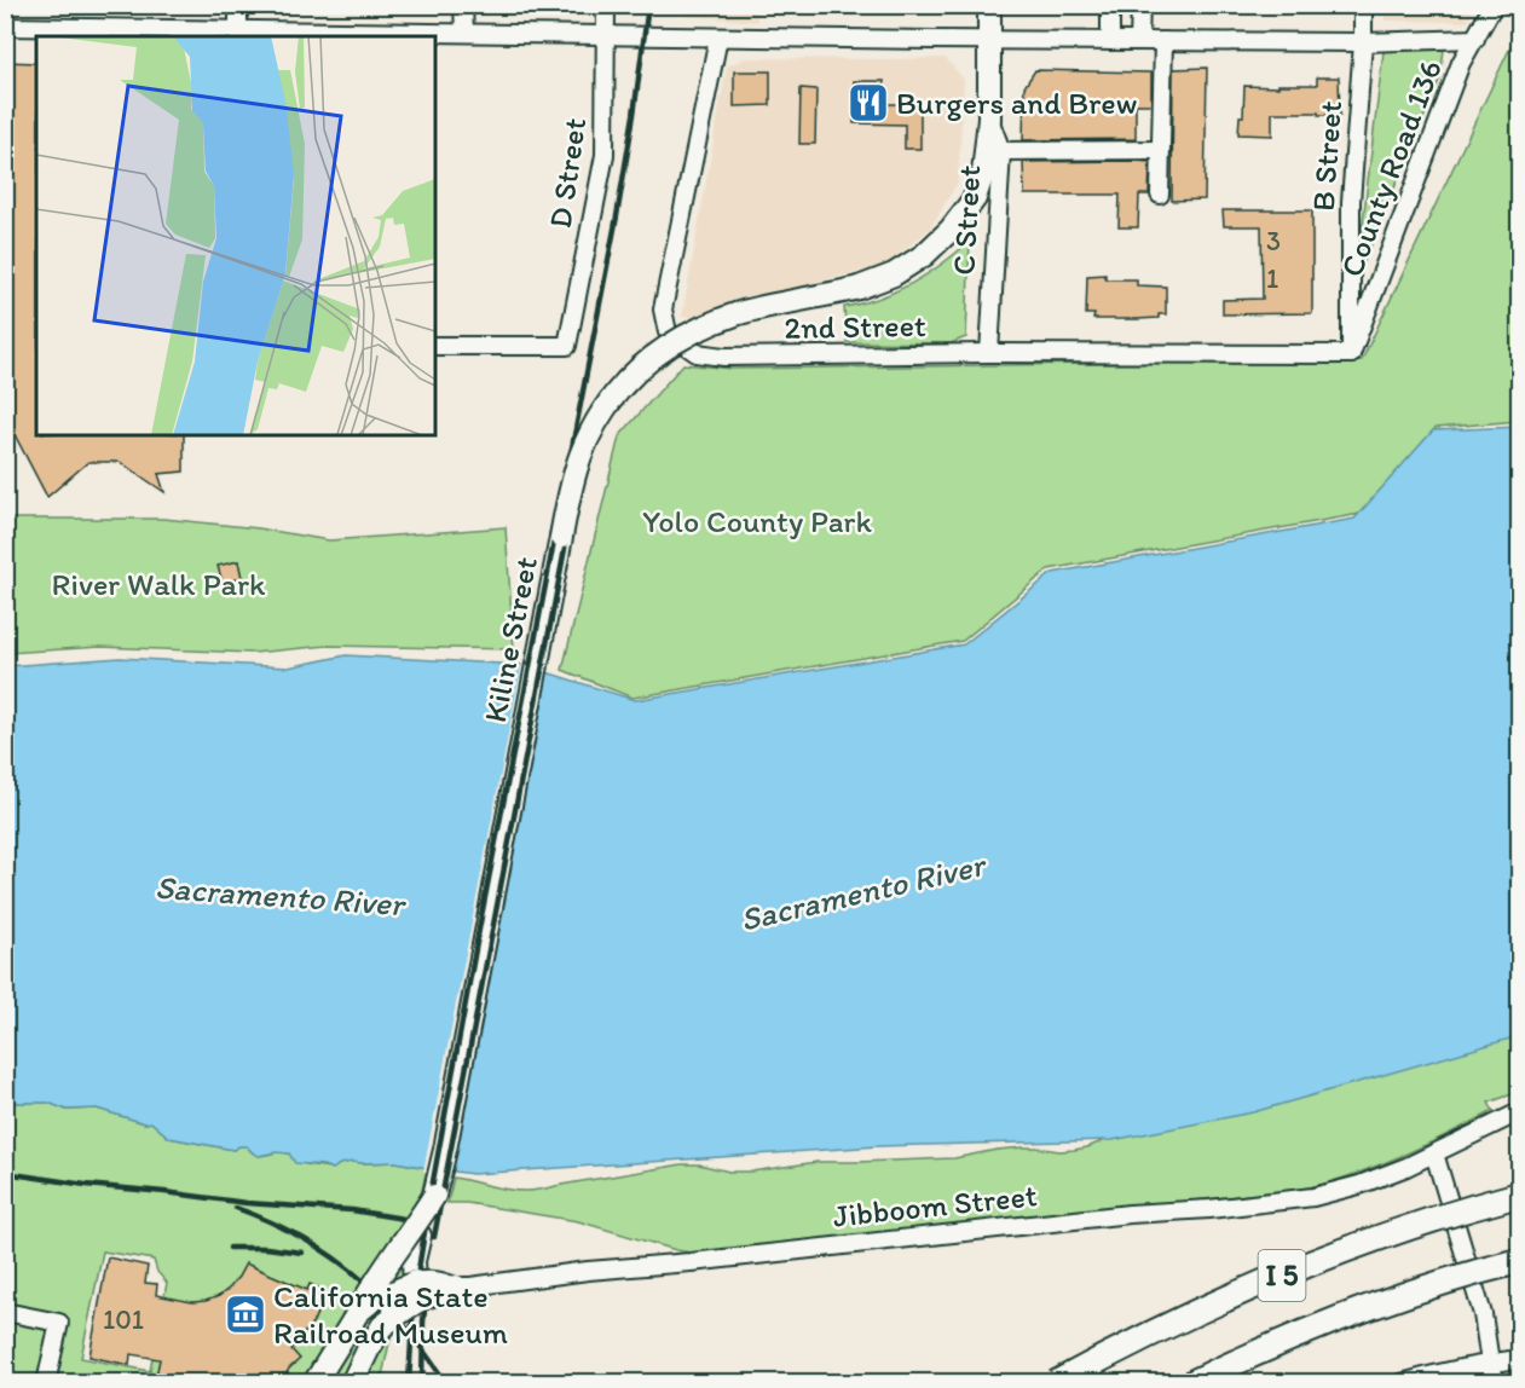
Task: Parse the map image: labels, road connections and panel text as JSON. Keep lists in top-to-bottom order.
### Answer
{
  "streets": {
    "highway": ["I 5"],
    "main road": ["C Street", "Kiline Street"],
    "street": [
      "B Street",
      "County Road 136",
      "D Street",
      "2nd Street",
      "Jibboom Street"
    ]
  },
  "crossings": [
    ["B Street", "County Road 136"],
    ["B Street", "2nd Street"],
    ["County Road 136", "2nd Street"],
    ["C Street", "2nd Street"],
    ["C Street", "Kiline Street"],
    ["Kiline Street", "Jibboom Street"]
  ],
  "water": ["Sacramento River"],
  "parks": ["Yolo County Park", "River Walk Park"],
  "places": {
    "restaurant": ["Burgers and Brew"],
    "museum": ["California State Railroad Museum"]
  },
  "house_numbers": ["3", "1", "101"]
}
